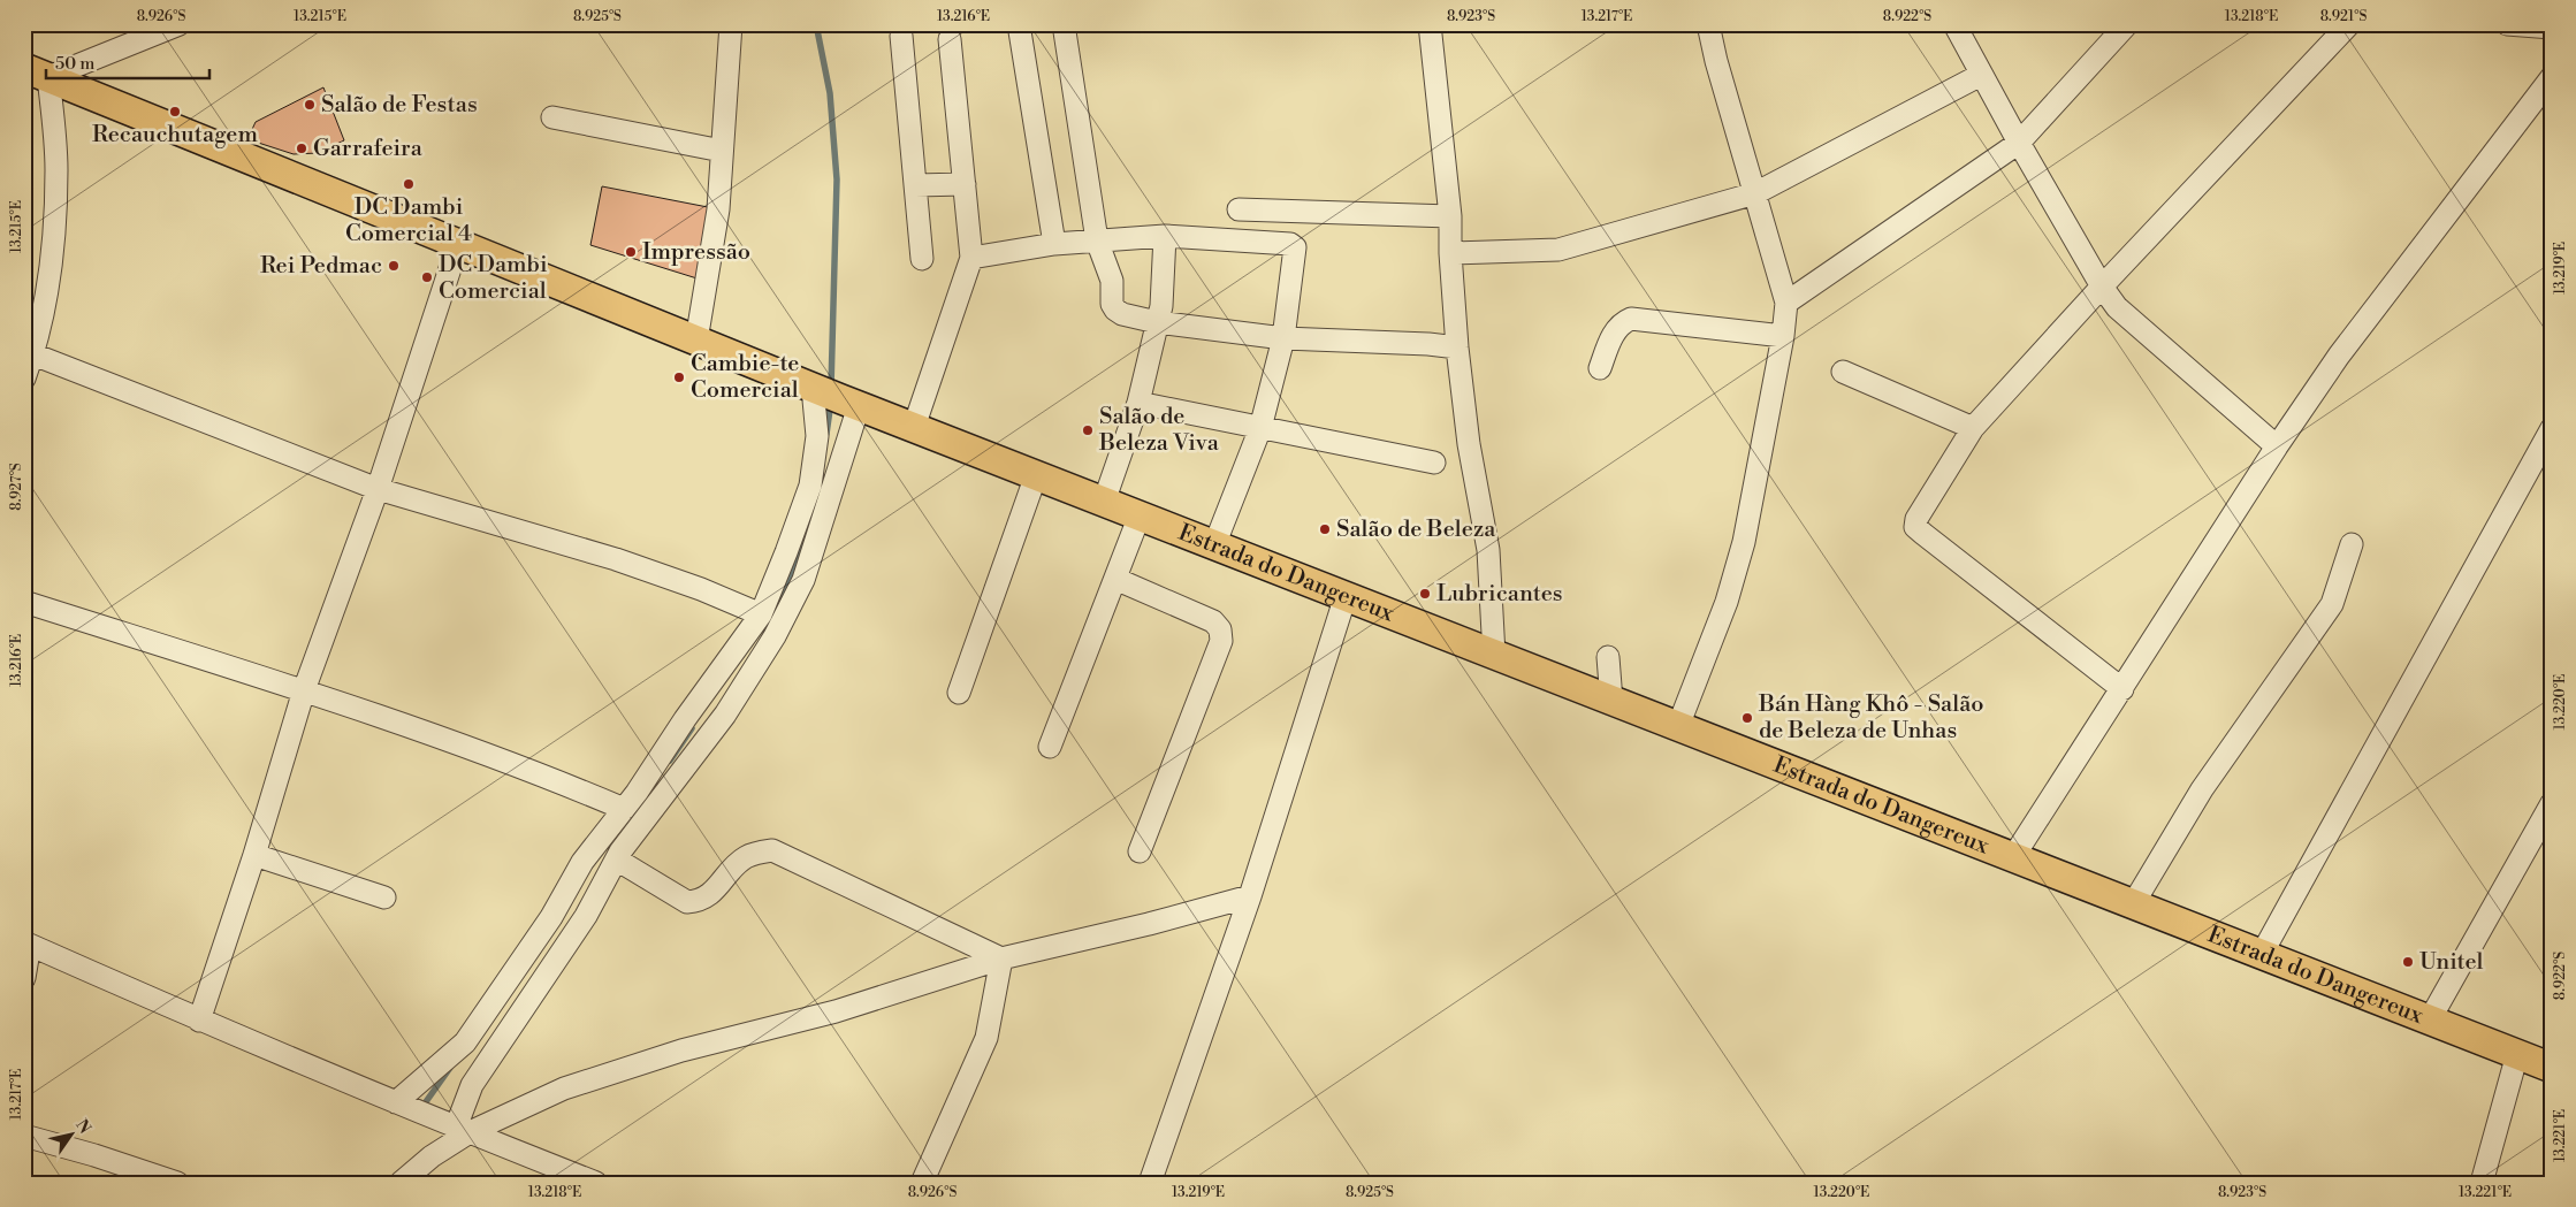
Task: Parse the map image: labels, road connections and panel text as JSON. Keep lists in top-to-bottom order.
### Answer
{
  "streets": {
    "main road": ["Estrada do Dangereux"]
  },
  "places": [
    "Salão de Festas",
    "Recauchutagem",
    "Garrafeira",
    "DC Dambi Comercial 4",
    "Impressão",
    "Rei Pedmac",
    "DC Dambi Comercial",
    "Cambie-te Comercial",
    "Salão de Beleza Viva",
    "Salão de Beleza",
    "Lubricantes",
    "Bán Hàng Khô - Salão de Beleza de Unhas",
    "Unitel"
  ],
  "scale_bar": "50 m",
  "north": "top right",
  "coordinates": [
    "8.926°S",
    "13.215°E",
    "8.925°S",
    "13.216°E",
    "8.923°S",
    "13.217°E",
    "8.922°S",
    "13.218°E",
    "8.921°S",
    "13.219°E",
    "8.927°S",
    "13.220°E",
    "13.221°E"
  ]
}
